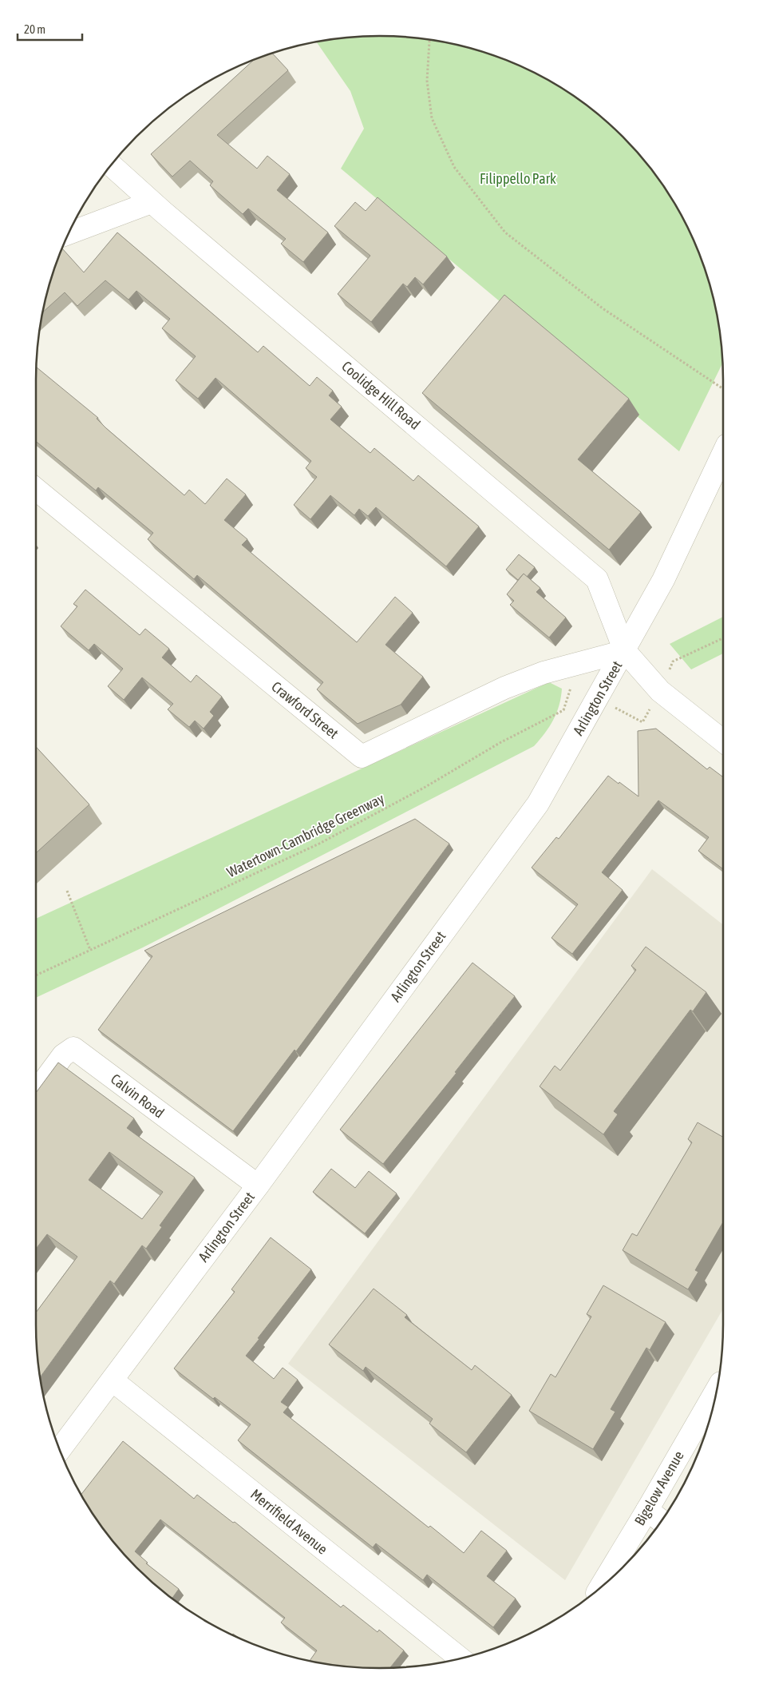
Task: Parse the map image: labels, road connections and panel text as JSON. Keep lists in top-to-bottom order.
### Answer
{
  "streets": {
    "street": [
      "Coolidge Hill Road",
      "Arlington Street",
      "Crawford Street",
      "Calvin Road",
      "Bigelow Avenue",
      "Merrifield Avenue"
    ],
    "path": ["Watertown-Cambridge Greenway"]
  },
  "crossings": [
    ["Coolidge Hill Road", "Arlington Street"],
    ["Coolidge Hill Road", "Crawford Street"],
    ["Arlington Street", "Crawford Street"],
    ["Arlington Street", "Calvin Road"],
    ["Arlington Street", "Merrifield Avenue"]
  ],
  "parks": ["Filippello Park"],
  "scale_bar": "20 m"
}
